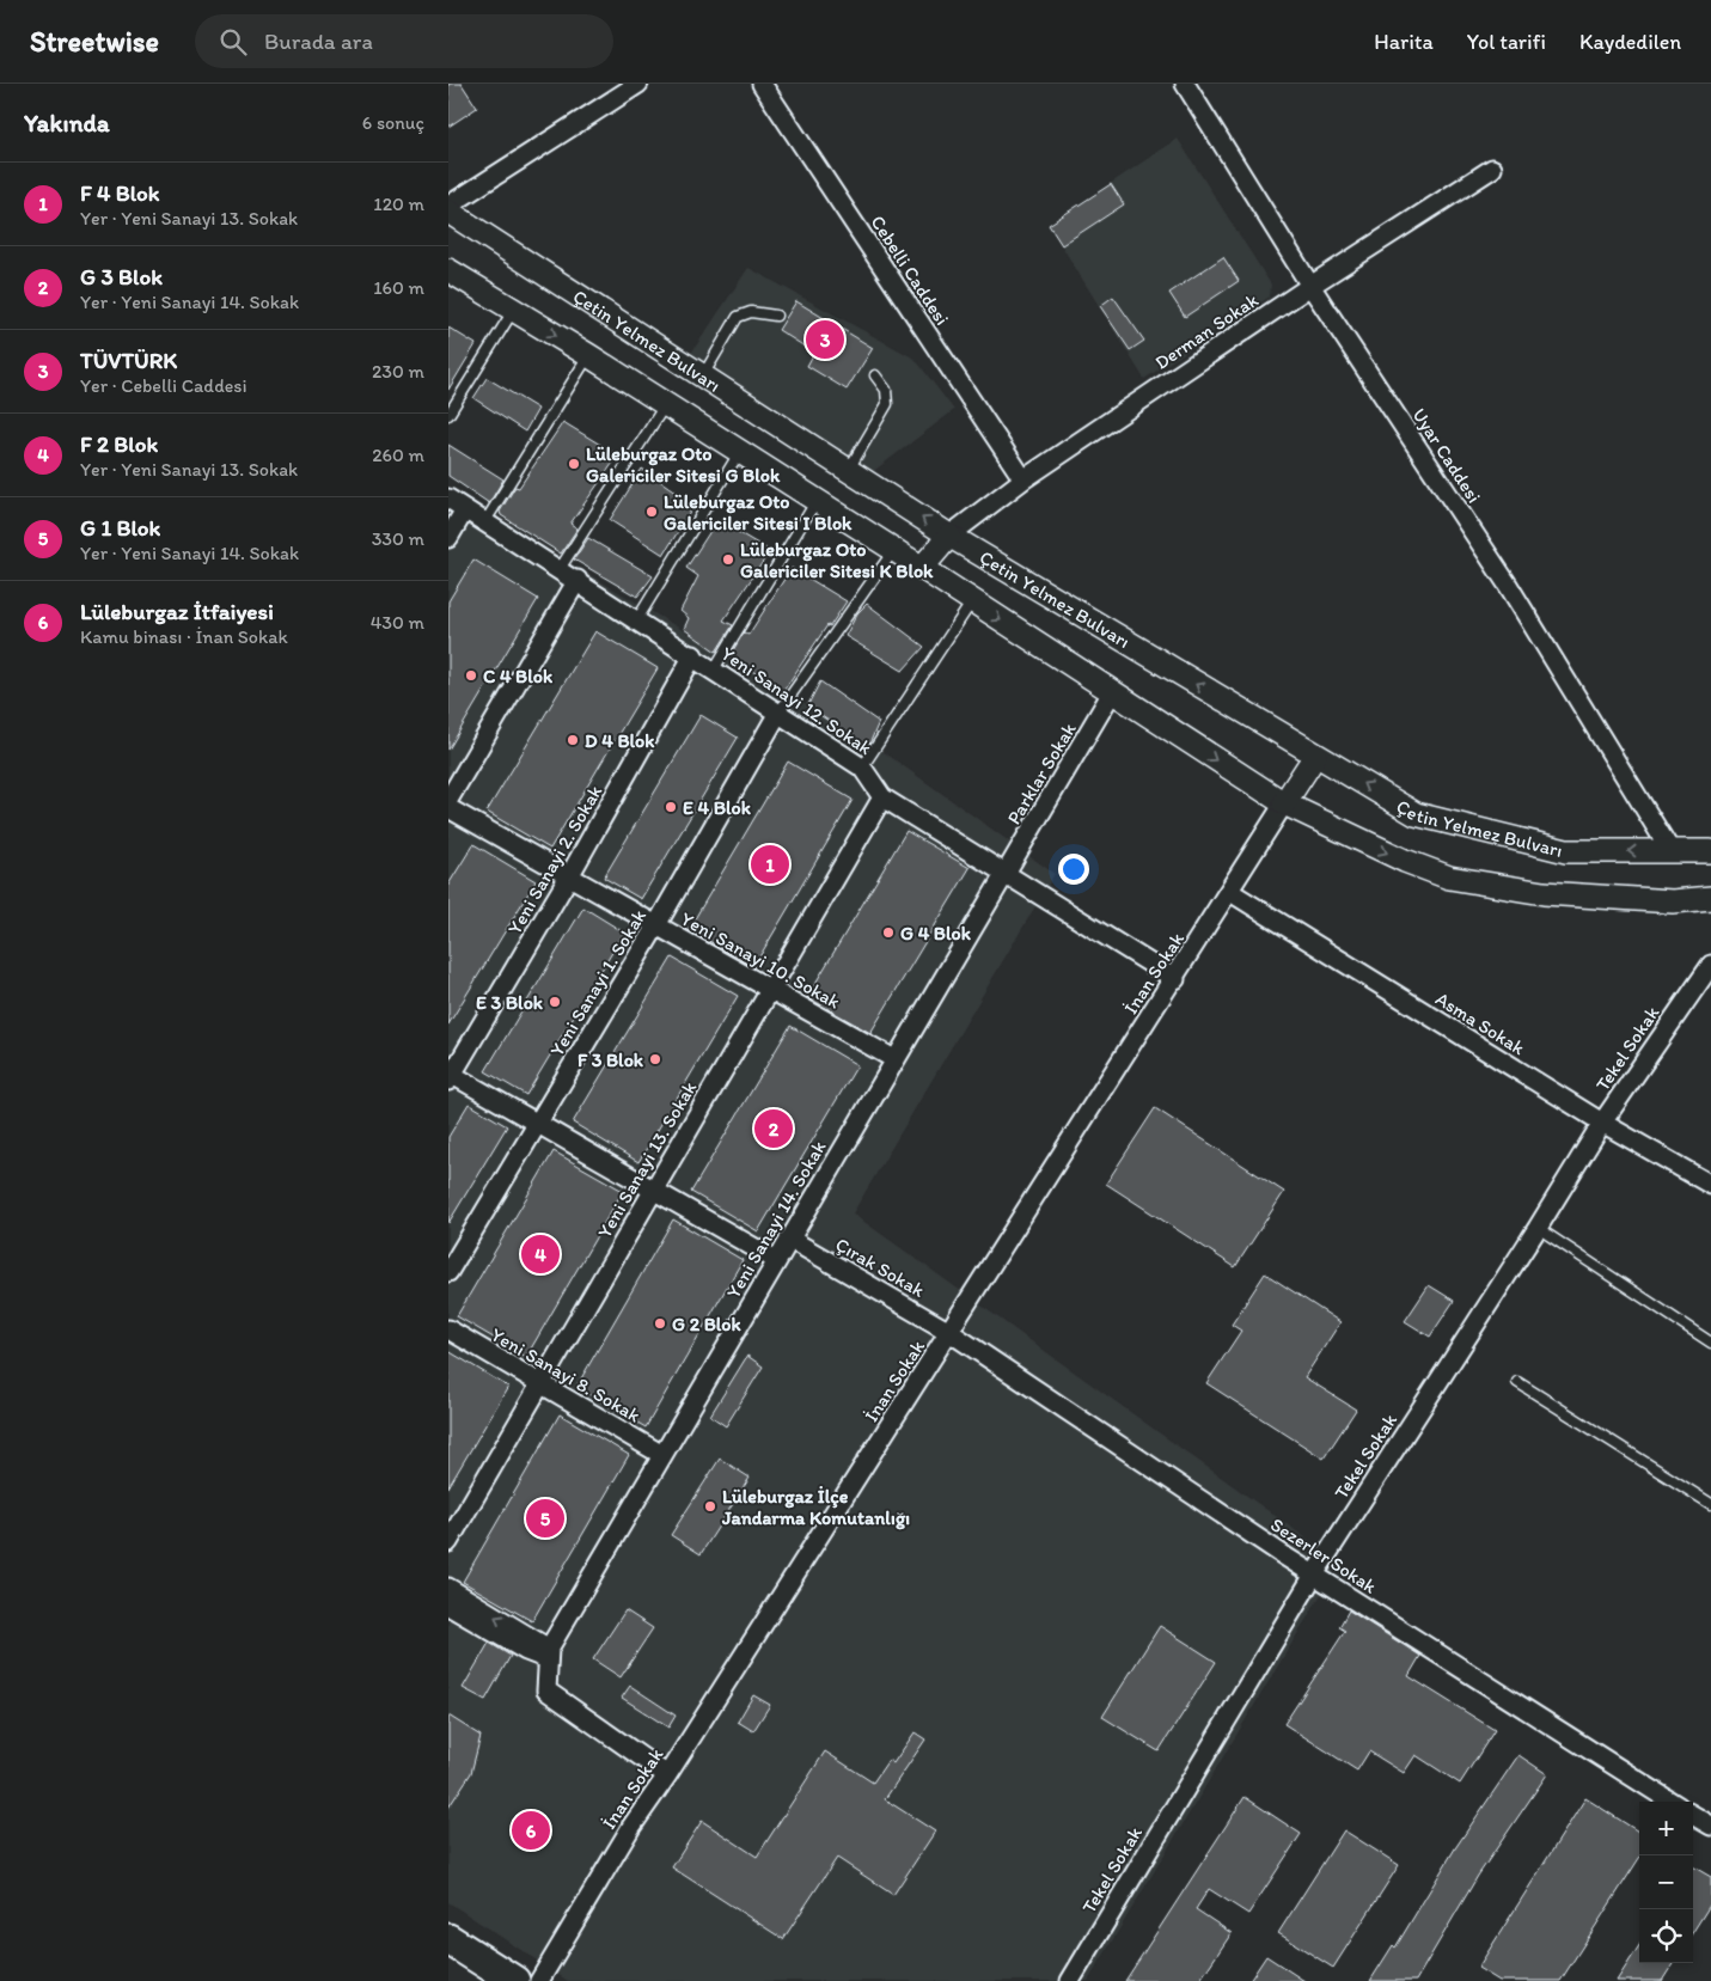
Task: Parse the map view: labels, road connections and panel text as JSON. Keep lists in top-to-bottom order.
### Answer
{
  "streets": {
    "street": [
      "Cebelli Caddesi",
      "Derman Sokak",
      "Çetin Yelmez Bulvarı",
      "Uyar Caddesi",
      "Yeni Sanayi 12. Sokak",
      "Parklar Sokak",
      "Yeni Sanayi 2. Sokak",
      "Yeni Sanayi 10. Sokak",
      "İnan Sokak",
      "Yeni Sanayi 1. Sokak",
      "Asma Sokak",
      "Tekel Sokak",
      "Yeni Sanayi 13. Sokak",
      "Yeni Sanayi 14. Sokak",
      "Çırak Sokak",
      "Yeni Sanayi 8. Sokak",
      "Sezerler Sokak"
    ]
  },
  "crossings": [
    ["Cebelli Caddesi", "Derman Sokak"],
    ["Derman Sokak", "Çetin Yelmez Bulvarı"],
    ["Derman Sokak", "Uyar Caddesi"],
    ["Çetin Yelmez Bulvarı", "Uyar Caddesi"],
    ["Yeni Sanayi 12. Sokak", "Parklar Sokak"],
    ["Yeni Sanayi 12. Sokak", "Yeni Sanayi 2. Sokak"],
    ["Yeni Sanayi 12. Sokak", "İnan Sokak"],
    ["Yeni Sanayi 12. Sokak", "Yeni Sanayi 1. Sokak"],
    ["Yeni Sanayi 12. Sokak", "Yeni Sanayi 13. Sokak"],
    ["Yeni Sanayi 12. Sokak", "Yeni Sanayi 14. Sokak"],
    ["Parklar Sokak", "Yeni Sanayi 14. Sokak"],
    ["Yeni Sanayi 2. Sokak", "Yeni Sanayi 10. Sokak"],
    ["Yeni Sanayi 10. Sokak", "Yeni Sanayi 1. Sokak"],
    ["Yeni Sanayi 10. Sokak", "Yeni Sanayi 13. Sokak"],
    ["Yeni Sanayi 10. Sokak", "Yeni Sanayi 14. Sokak"],
    ["İnan Sokak", "Asma Sokak"],
    ["İnan Sokak", "Çırak Sokak"],
    ["İnan Sokak", "Sezerler Sokak"],
    ["Asma Sokak", "Tekel Sokak"],
    ["Tekel Sokak", "Sezerler Sokak"],
    ["Yeni Sanayi 13. Sokak", "Yeni Sanayi 8. Sokak"],
    ["Yeni Sanayi 14. Sokak", "Çırak Sokak"],
    ["Yeni Sanayi 14. Sokak", "Yeni Sanayi 8. Sokak"],
    ["Çırak Sokak", "Sezerler Sokak"]
  ],
  "places": [
    "Lüleburgaz Oto Galericiler Sitesi G Blok",
    "Lüleburgaz Oto Galericiler Sitesi I Blok",
    "Lüleburgaz Oto Galericiler Sitesi K Blok",
    "C 4 Blok",
    "D 4 Blok",
    "E 4 Blok",
    "G 4 Blok",
    "E 3 Blok",
    "F 3 Blok",
    "G 2 Blok",
    "Lüleburgaz İlçe Jandarma Komutanlığı"
  ],
  "page": {
    "header": "Streetwise",
    "search": "Burada ara",
    "nav": ["Harita", "Yol tarifi", "Kaydedilen"],
    "heading": ["Yakında", "6 sonuç"],
    "list": [
      {
        "mark": "1",
        "name": "F 4 Blok",
        "note": "Yer · Yeni Sanayi 13. Sokak",
        "value": "120 m"
      },
      {
        "mark": "2",
        "name": "G 3 Blok",
        "note": "Yer · Yeni Sanayi 14. Sokak",
        "value": "160 m"
      },
      {
        "mark": "3",
        "name": "TÜVTÜRK",
        "note": "Yer · Cebelli Caddesi",
        "value": "230 m"
      },
      {
        "mark": "4",
        "name": "F 2 Blok",
        "note": "Yer · Yeni Sanayi 13. Sokak",
        "value": "260 m"
      },
      {
        "mark": "5",
        "name": "G 1 Blok",
        "note": "Yer · Yeni Sanayi 14. Sokak",
        "value": "330 m"
      },
      {
        "mark": "6",
        "name": "Lüleburgaz İtfaiyesi",
        "note": "Kamu binası · İnan Sokak",
        "value": "430 m"
      }
    ],
    "pins": [
      "3",
      "1",
      "2",
      "4",
      "5",
      "6"
    ],
    "map_buttons": ["+", "−"]
  }
}
